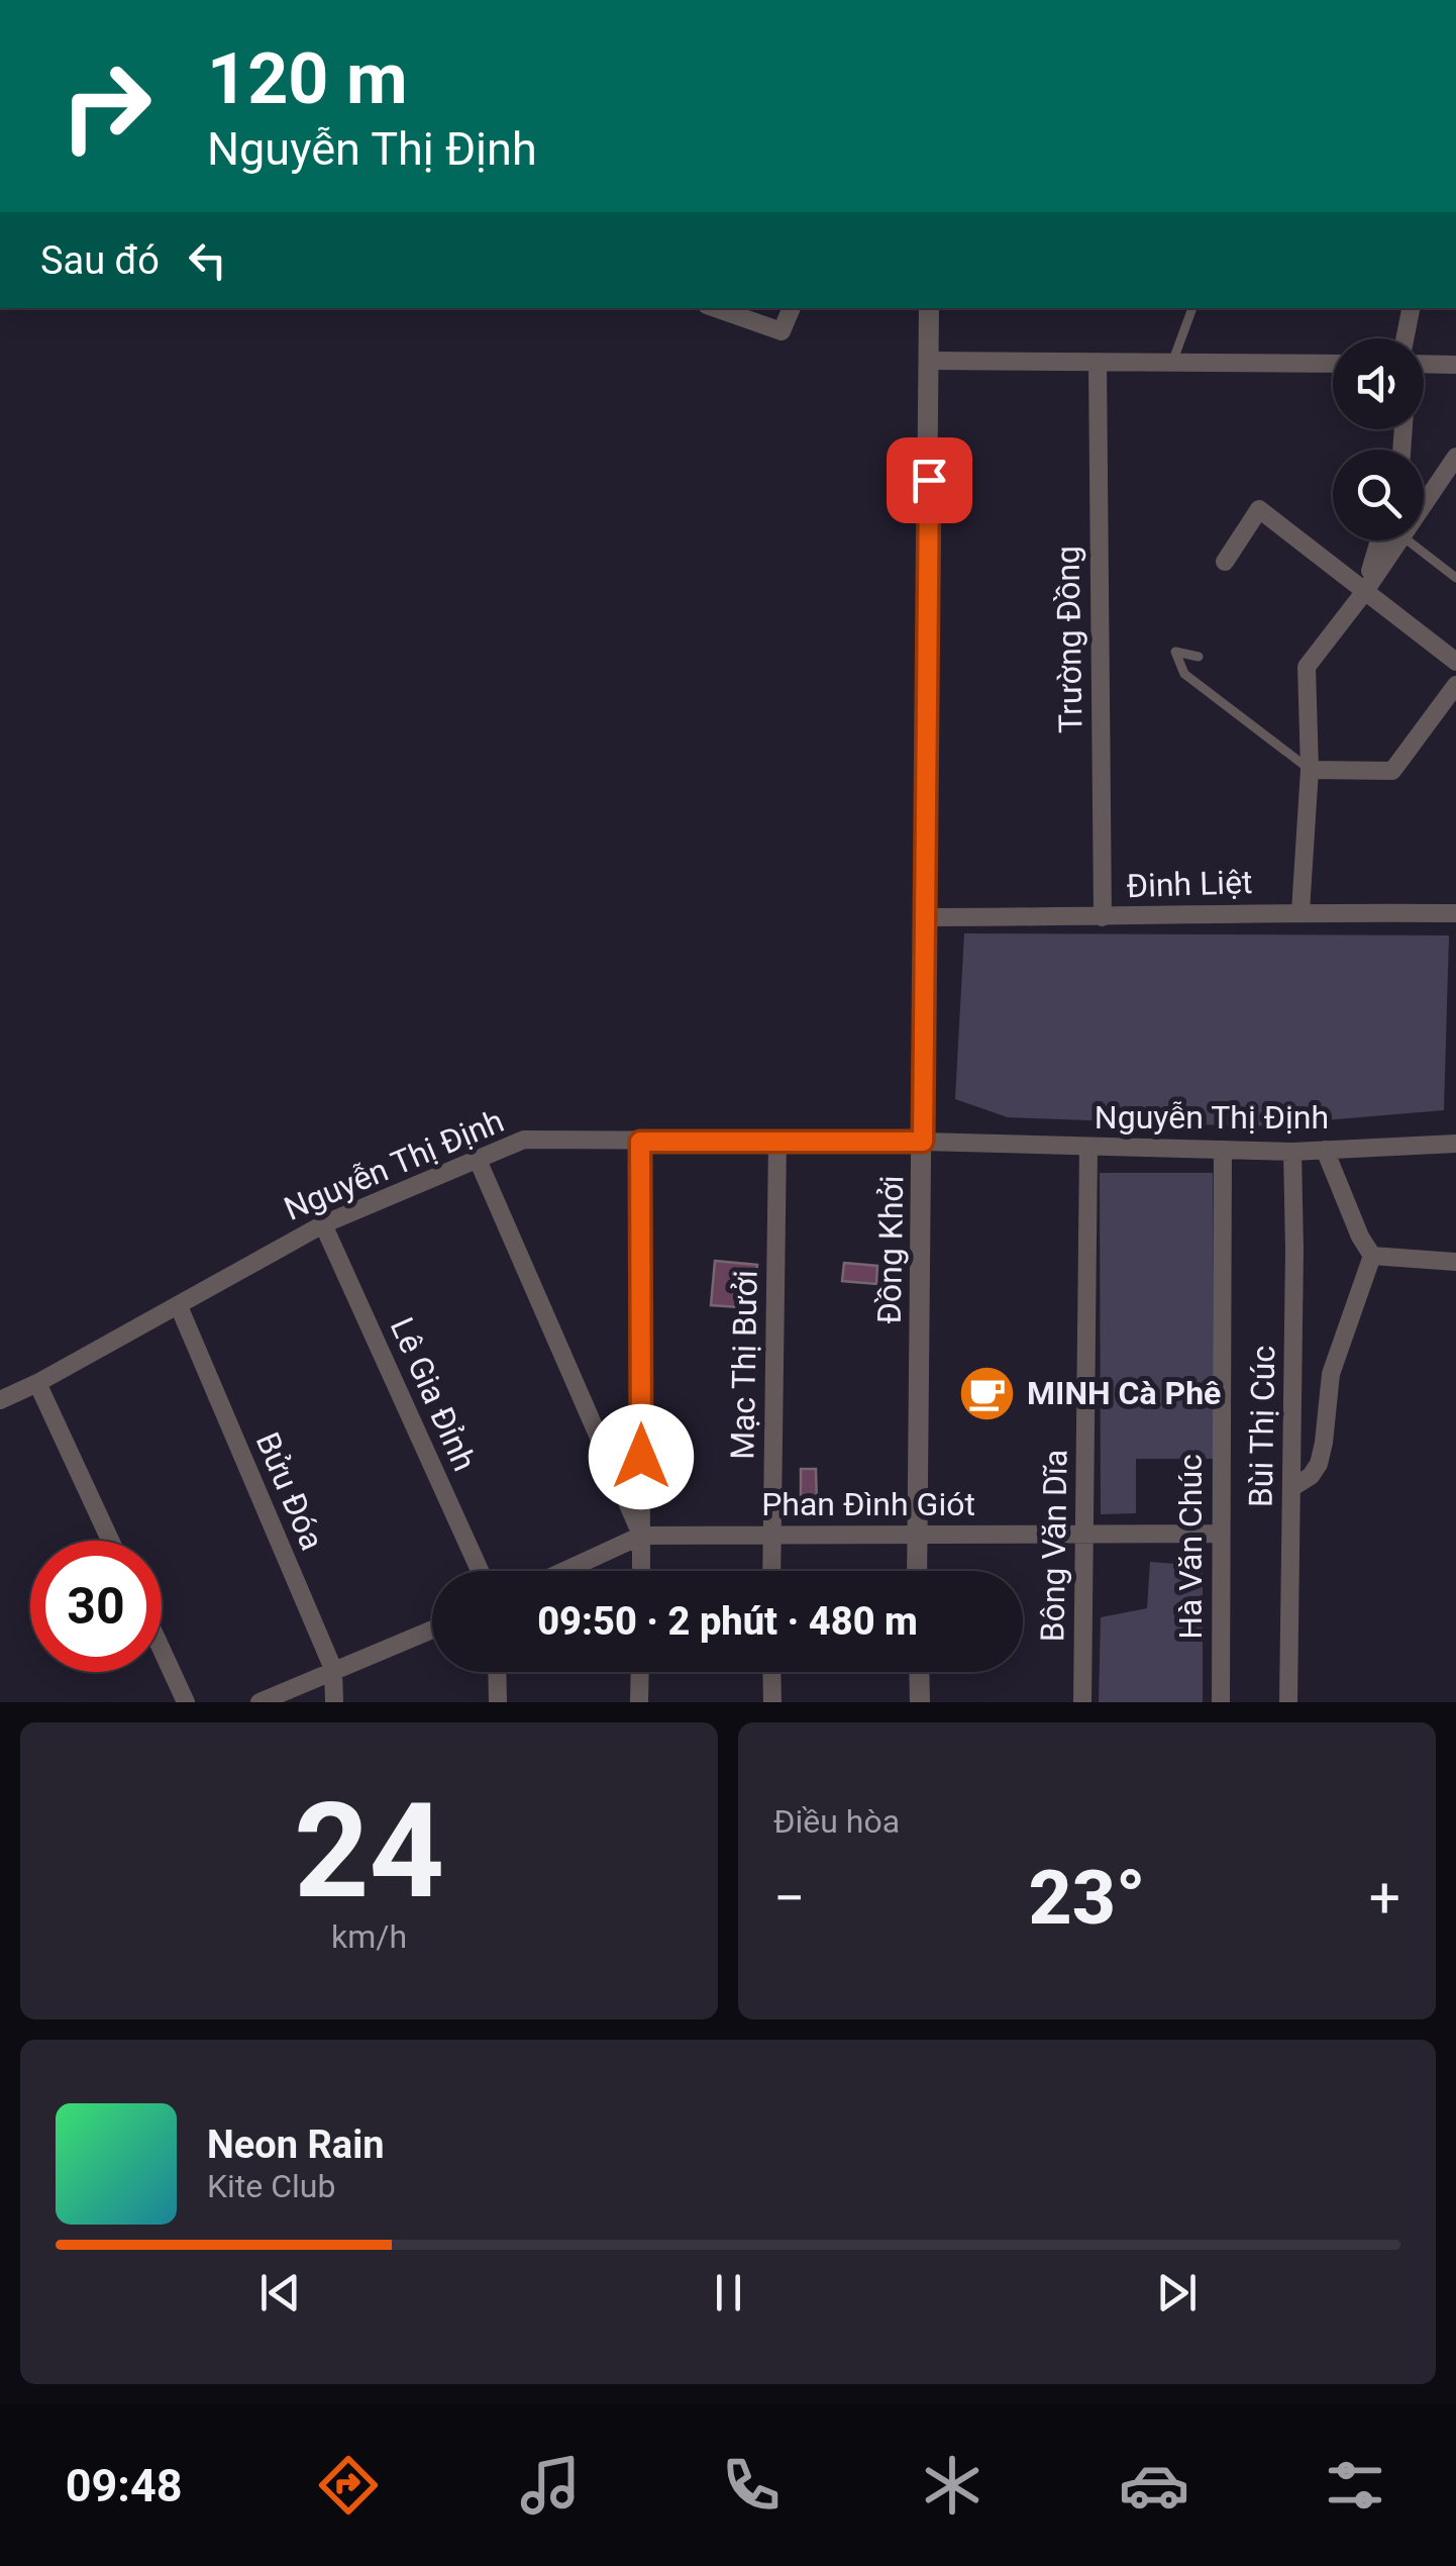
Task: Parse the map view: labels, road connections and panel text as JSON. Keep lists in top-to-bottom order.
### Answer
{
  "streets": {
    "street": [
      "Trường Đồng",
      "Đinh Liệt",
      "Nguyễn Thị Định",
      "Đồng Khởi",
      "Mạc Thị Bưởi",
      "Lê Gia Đỉnh",
      "Bùi Thị Cúc",
      "Bửu Đóa",
      "Phan Đình Giót",
      "Bông Văn Dĩa",
      "Hà Văn Chúc"
    ]
  },
  "crossings": [
    ["Trường Đồng", "Đinh Liệt"],
    ["Đinh Liệt", "Đồng Khởi"],
    ["Nguyễn Thị Định", "Đồng Khởi"],
    ["Nguyễn Thị Định", "Mạc Thị Bưởi"],
    ["Nguyễn Thị Định", "Lê Gia Đỉnh"],
    ["Nguyễn Thị Định", "Bùi Thị Cúc"],
    ["Nguyễn Thị Định", "Bửu Đóa"],
    ["Nguyễn Thị Định", "Bông Văn Dĩa"],
    ["Nguyễn Thị Định", "Hà Văn Chúc"],
    ["Đồng Khởi", "Phan Đình Giót"],
    ["Mạc Thị Bưởi", "Phan Đình Giót"],
    ["Phan Đình Giót", "Bông Văn Dĩa"],
    ["Phan Đình Giót", "Hà Văn Chúc"]
  ],
  "places": {
    "cafe": ["MINH Cà Phê"]
  },
  "page": {
    "turn": ["120 m", "Nguyễn Thị Định"],
    "then": "Sau đó",
    "limit": "30",
    "trip": "09:50 · 2 phút · 480 m",
    "tile": [
      ["24", "km/h"],
      "Điều hòa"
    ],
    "heat": ["−", "23°", "+"],
    "song": ["Neon Rain", "Kite Club"],
    "tabs": "09:48"
  }
}
